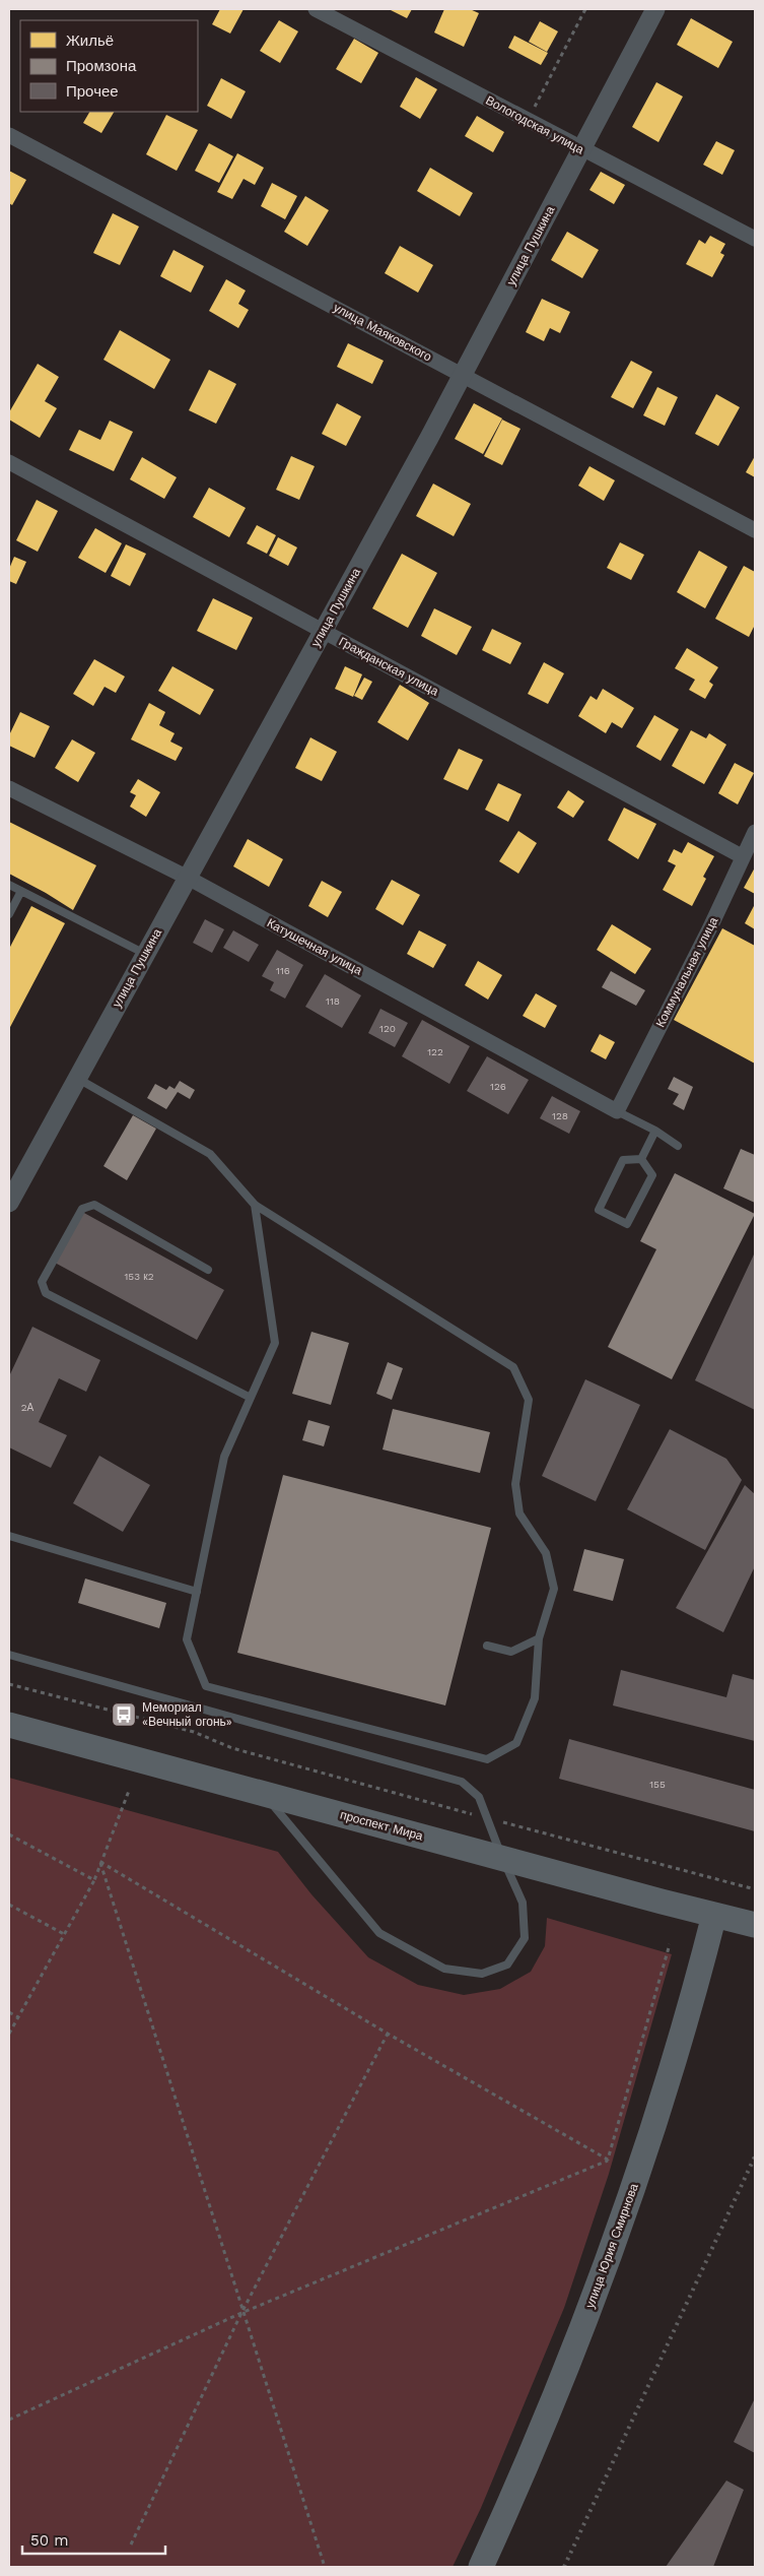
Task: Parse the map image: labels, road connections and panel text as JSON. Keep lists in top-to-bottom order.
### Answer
{
  "streets": {
    "main road": ["проспект Мира", "улица Юрия Смирнова"],
    "street": [
      "Вологодская улица",
      "улица Пушкина",
      "улица Маяковского",
      "Гражданская улица",
      "Катушечная улица",
      "Коммунальная улица"
    ]
  },
  "crossings": [
    ["Вологодская улица", "улица Пушкина"],
    ["улица Пушкина", "улица Маяковского"],
    ["улица Пушкина", "Гражданская улица"],
    ["улица Пушкина", "Катушечная улица"],
    ["Гражданская улица", "Коммунальная улица"],
    ["Катушечная улица", "Коммунальная улица"],
    ["проспект Мира", "улица Юрия Смирнова"]
  ],
  "places": {
    "bus stop": ["Мемориал «Вечный огонь»"]
  },
  "house_numbers": [
    "116",
    "118",
    "120",
    "122",
    "126",
    "128",
    "153 к2",
    "2А",
    "155"
  ],
  "legend": ["Жильё", "Промзона", "Прочее"],
  "scale_bar": "50 m"
}
